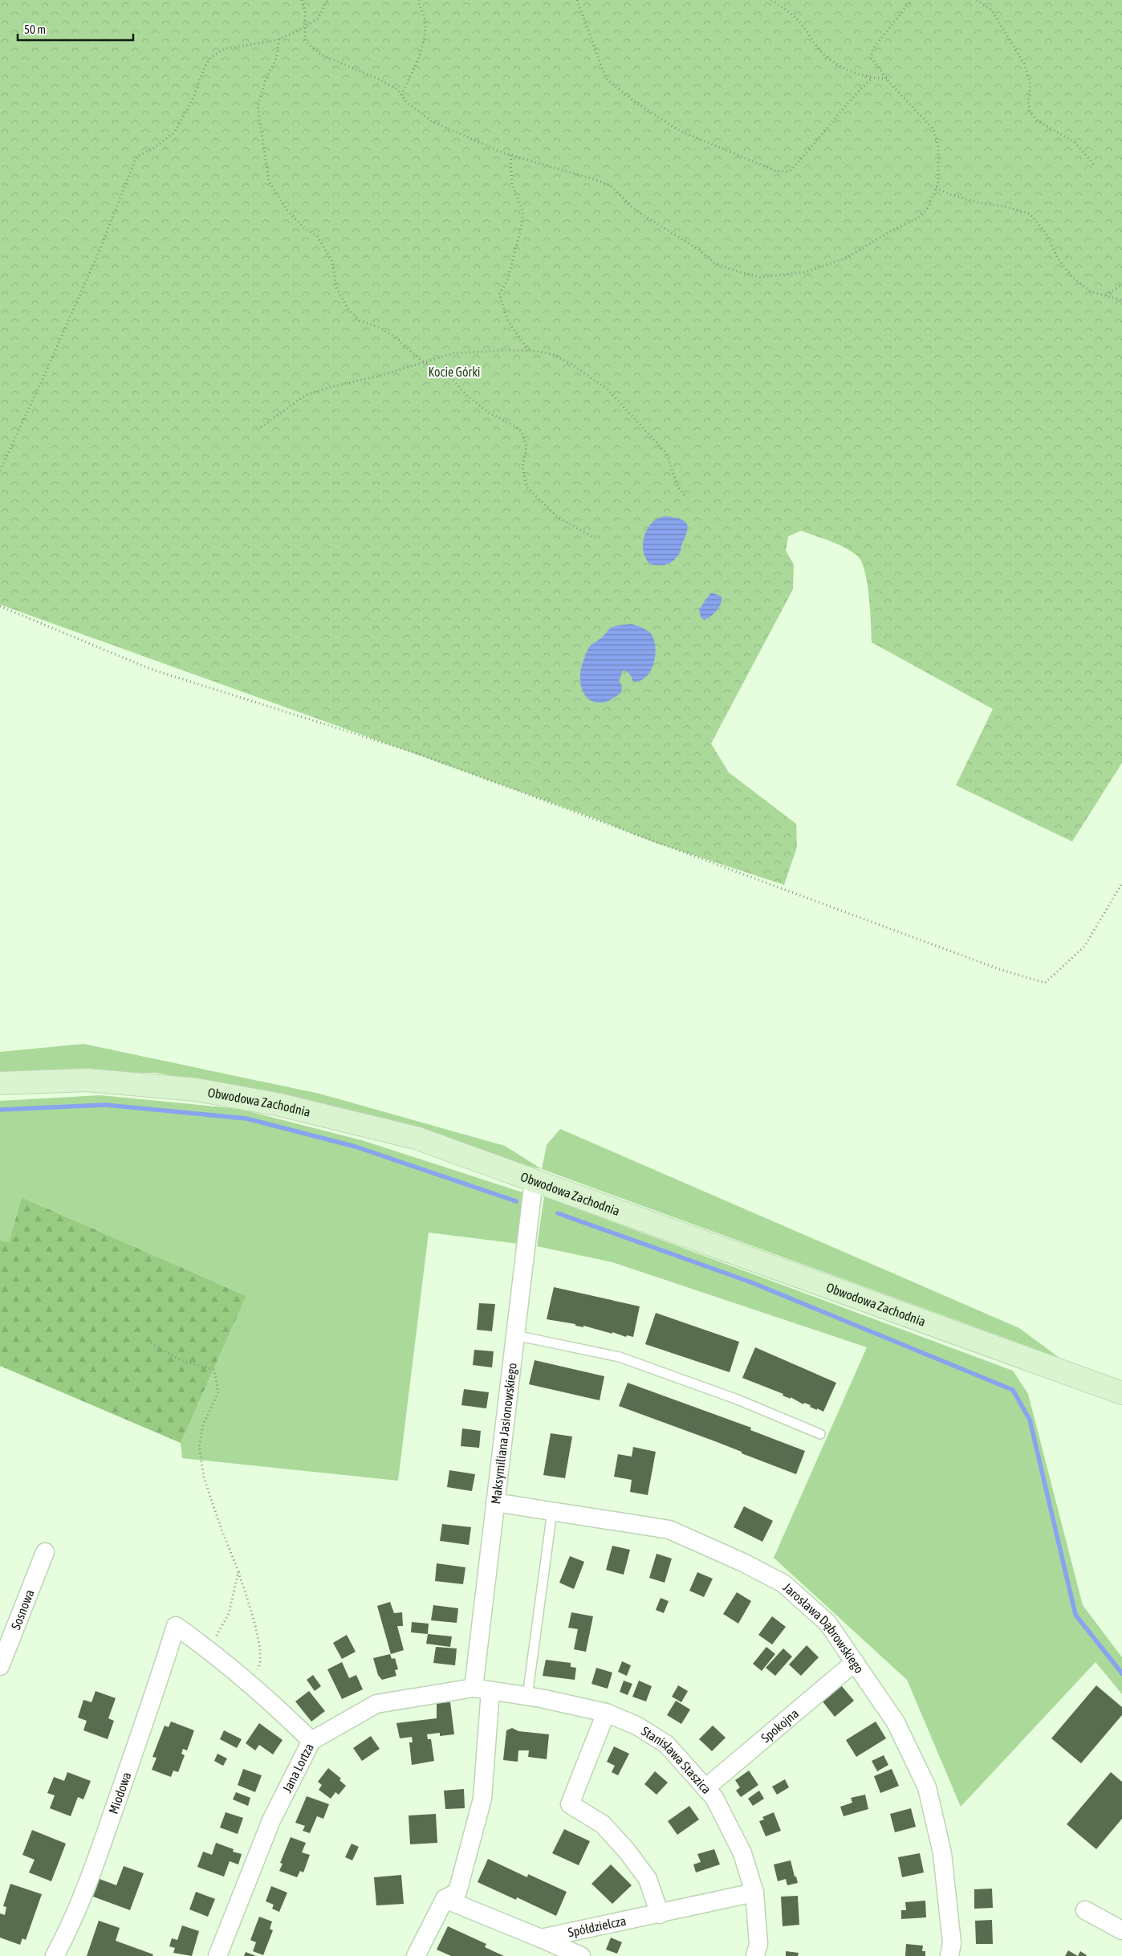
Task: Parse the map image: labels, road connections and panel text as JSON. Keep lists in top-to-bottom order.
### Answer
{
  "streets": {
    "main road": ["Obwodowa Zachodnia"],
    "street": [
      "Maksymiliana Jasionowskiego",
      "Sosnowa",
      "Jarosława Dąbrowskiego",
      "Spokojna",
      "Stanisława Staszica",
      "Jana Lortza",
      "Miodowa",
      "Spółdzielcza"
    ]
  },
  "crossings": [
    ["Obwodowa Zachodnia", "Maksymiliana Jasionowskiego"],
    ["Maksymiliana Jasionowskiego", "Jarosława Dąbrowskiego"],
    ["Maksymiliana Jasionowskiego", "Stanisława Staszica"],
    ["Maksymiliana Jasionowskiego", "Jana Lortza"],
    ["Jarosława Dąbrowskiego", "Spokojna"],
    ["Spokojna", "Stanisława Staszica"],
    ["Stanisława Staszica", "Jana Lortza"],
    ["Stanisława Staszica", "Spółdzielcza"]
  ],
  "parks": ["Kocie Górki"],
  "scale_bar": "50 m"
}
